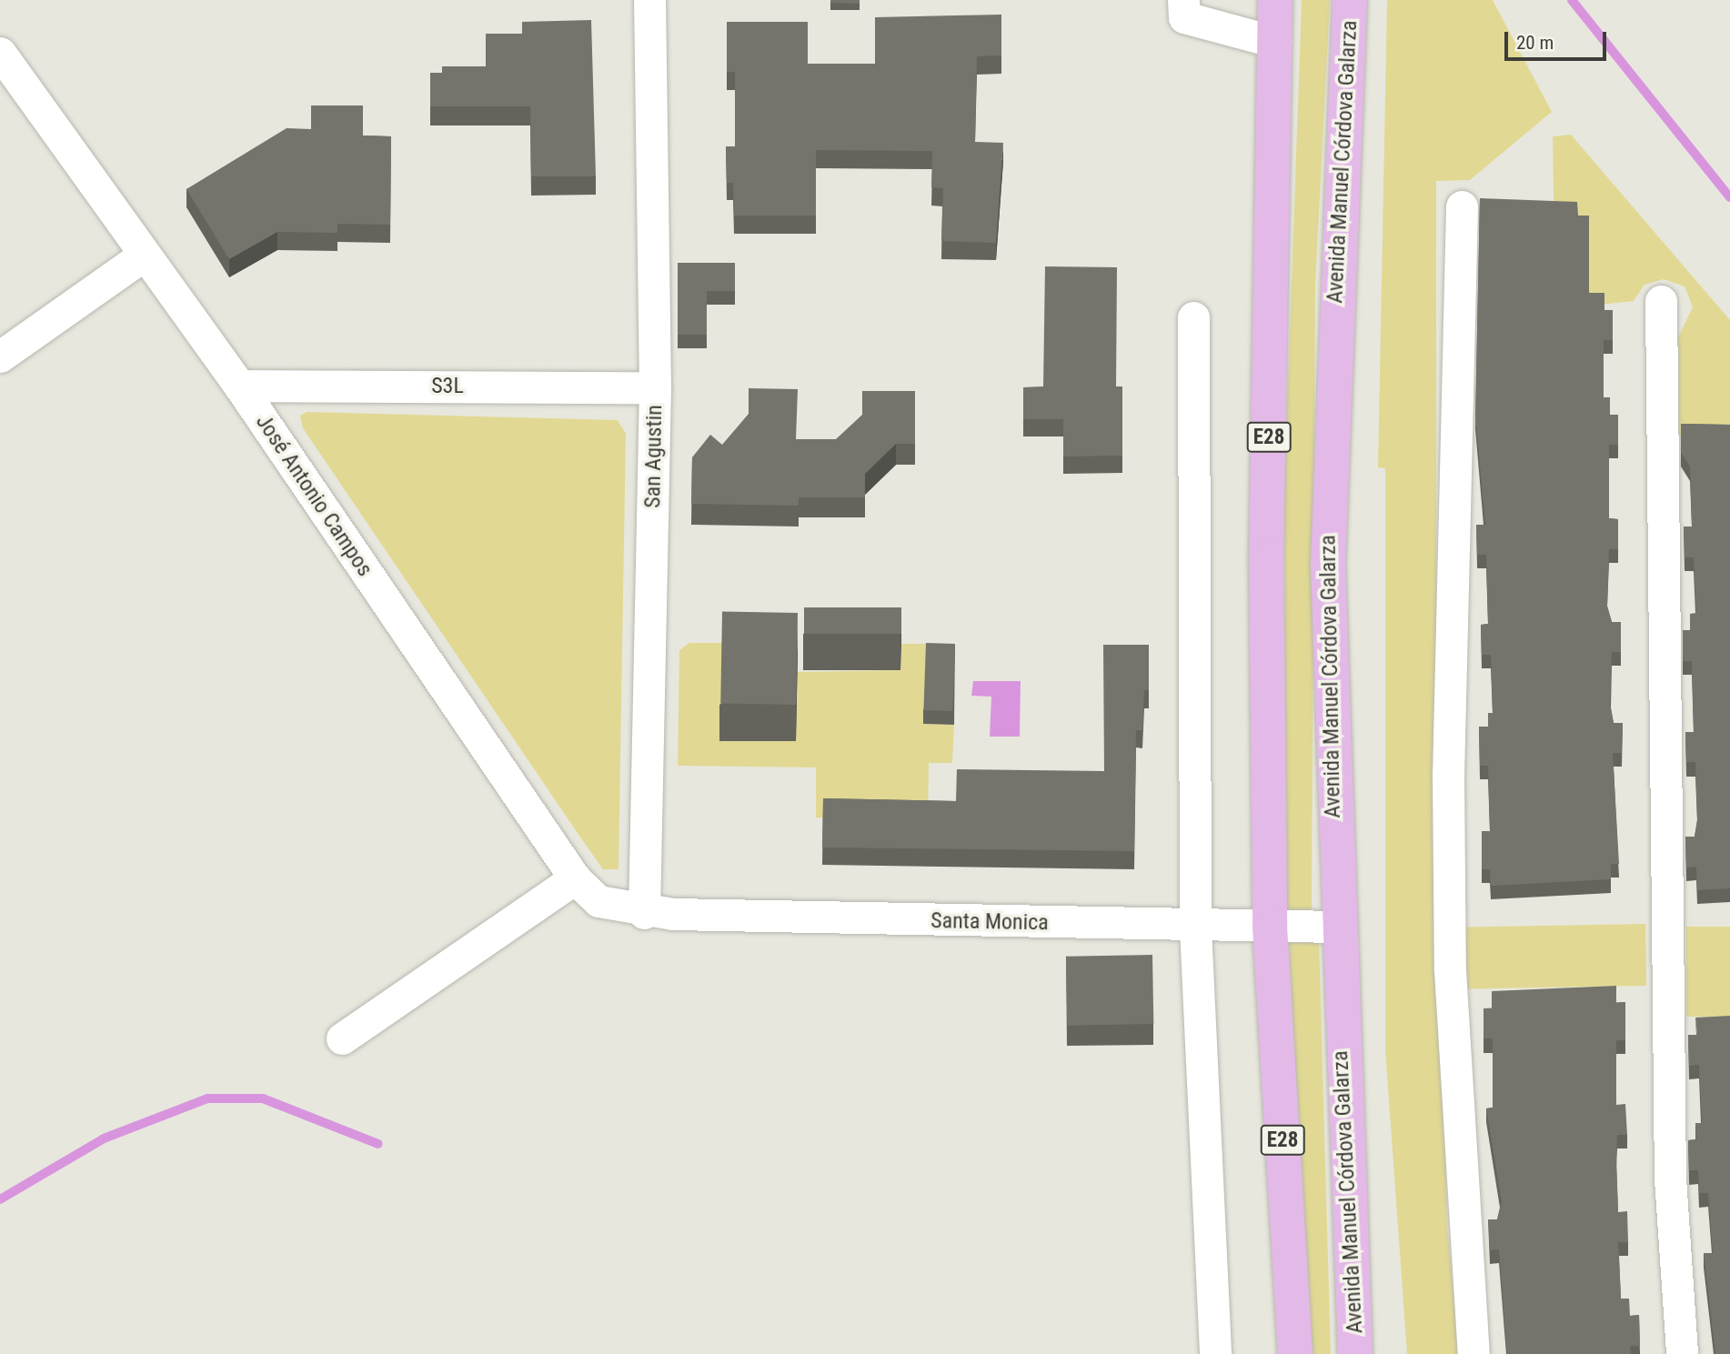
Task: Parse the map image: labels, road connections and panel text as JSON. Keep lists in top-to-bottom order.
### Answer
{
  "streets": {
    "main road": ["Avenida Manuel Córdova Galarza", "E28"],
    "street": [
      "S3L",
      "San Agustin",
      "José Antonio Campos",
      "Santa Monica"
    ]
  },
  "crossings": [
    ["Avenida Manuel Córdova Galarza", "Santa Monica"],
    ["S3L", "San Agustin"],
    ["S3L", "José Antonio Campos"],
    ["E28", "Santa Monica"],
    ["San Agustin", "José Antonio Campos"],
    ["San Agustin", "Santa Monica"],
    ["José Antonio Campos", "Santa Monica"]
  ],
  "scale_bar": "20 m"
}
